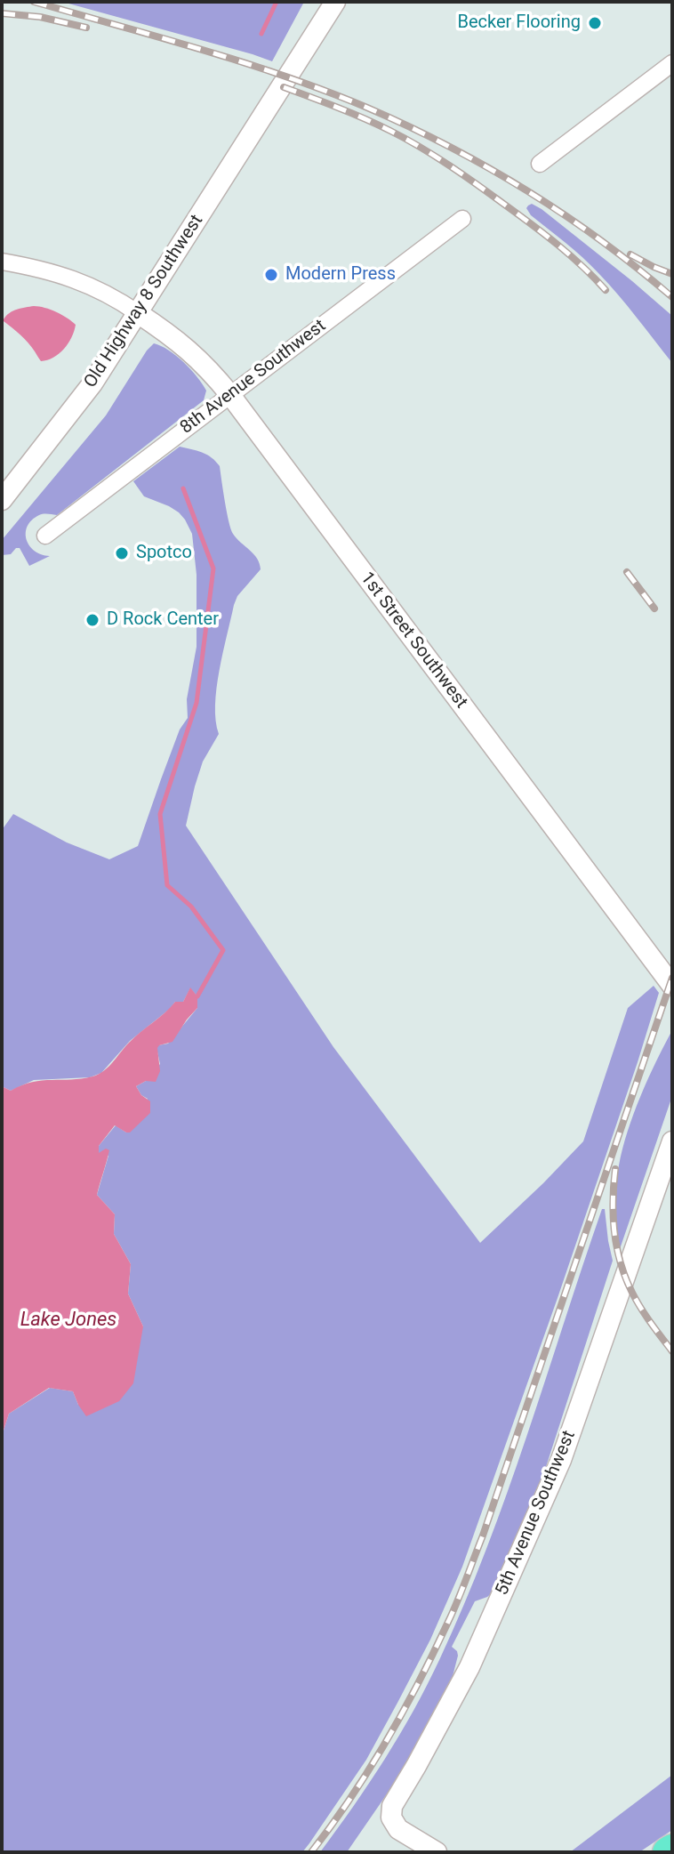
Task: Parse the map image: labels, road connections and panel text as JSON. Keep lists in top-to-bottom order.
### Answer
{
  "streets": {
    "street": [
      "Old Highway 8 Southwest",
      "8th Avenue Southwest",
      "1st Street Southwest",
      "5th Avenue Southwest"
    ]
  },
  "crossings": [
    ["Old Highway 8 Southwest", "1st Street Southwest"],
    ["8th Avenue Southwest", "1st Street Southwest"]
  ],
  "water": ["Lake Jones"],
  "places": [
    "Becker Flooring",
    "Modern Press",
    "Spotco",
    "D Rock Center"
  ]
}
